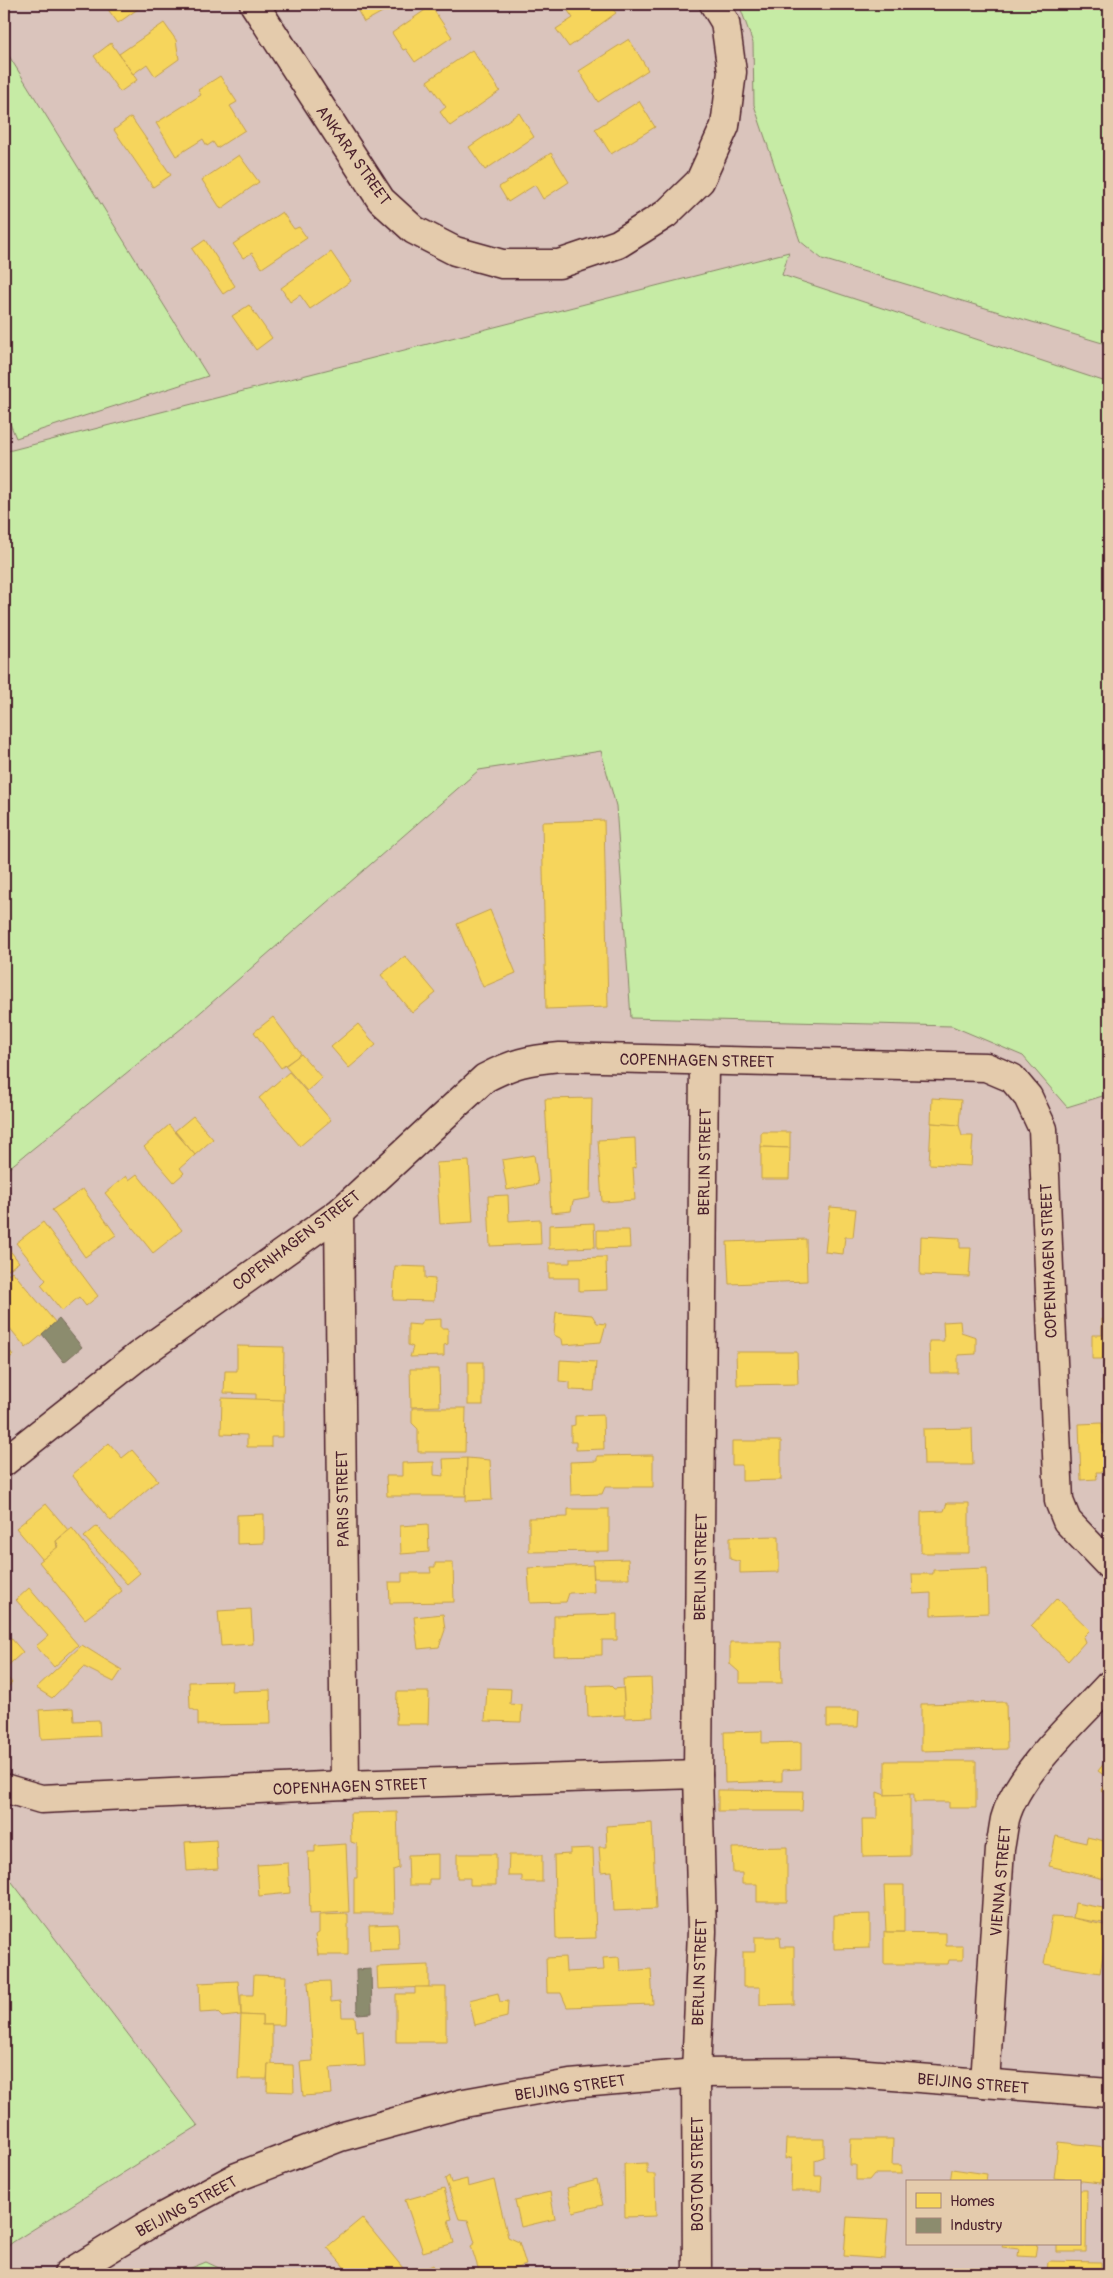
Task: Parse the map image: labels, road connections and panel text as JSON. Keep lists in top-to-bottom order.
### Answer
{
  "streets": {
    "street": [
      "ANKARA STREET",
      "COPENHAGEN STREET",
      "BERLIN STREET",
      "PARIS STREET",
      "VIENNA STREET",
      "BEIJING STREET",
      "BOSTON STREET"
    ]
  },
  "crossings": [
    ["COPENHAGEN STREET", "BERLIN STREET"],
    ["COPENHAGEN STREET", "PARIS STREET"],
    ["BERLIN STREET", "BEIJING STREET"],
    ["BERLIN STREET", "BOSTON STREET"],
    ["VIENNA STREET", "BEIJING STREET"],
    ["BEIJING STREET", "BOSTON STREET"]
  ],
  "legend": ["Homes", "Industry"]
}
